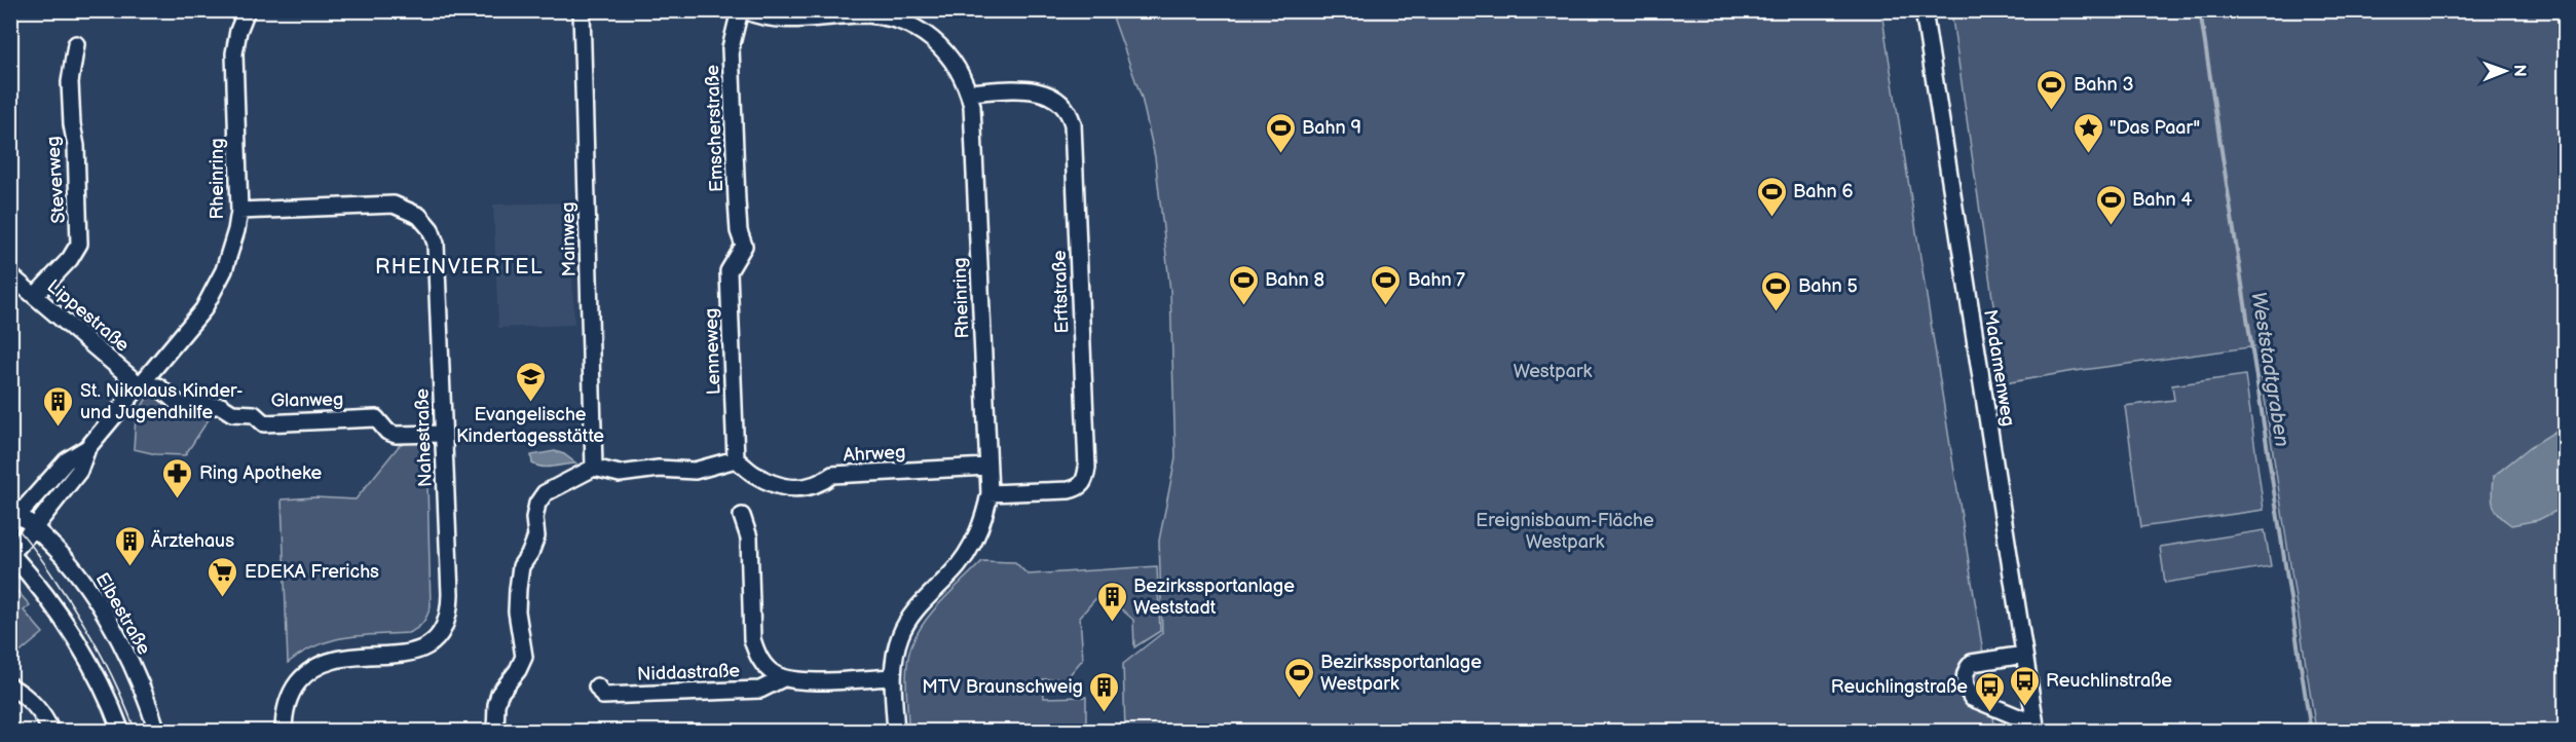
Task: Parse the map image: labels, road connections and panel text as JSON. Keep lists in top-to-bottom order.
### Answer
{
  "streets": {
    "street": [
      "Emscherstraße",
      "Rheinring",
      "Steverweg",
      "Mainweg",
      "Erftstraße",
      "Lippestraße",
      "Lenneweg",
      "Madamenweg",
      "Glanweg",
      "Nahestraße",
      "Ahrweg",
      "Elbestraße",
      "Niddastraße"
    ]
  },
  "crossings": [
    ["Emscherstraße", "Lenneweg"],
    ["Rheinring", "Erftstraße"],
    ["Rheinring", "Lippestraße"],
    ["Rheinring", "Glanweg"],
    ["Rheinring", "Nahestraße"],
    ["Rheinring", "Ahrweg"],
    ["Rheinring", "Elbestraße"],
    ["Rheinring", "Niddastraße"],
    ["Steverweg", "Lippestraße"],
    ["Lippestraße", "Glanweg"],
    ["Lenneweg", "Ahrweg"],
    ["Glanweg", "Nahestraße"]
  ],
  "districts": ["RHEINVIERTEL"],
  "water": ["Weststadtgraben"],
  "parks": ["Westpark", "Ereignisbaum-Fläche Westpark"],
  "places": {
    "sports": [
      "Bahn 3",
      "Bahn 9",
      "Bahn 6",
      "Bahn 4",
      "Bahn 8",
      "Bahn 7",
      "Bahn 5",
      "Bezirkssportanlage Westpark"
    ],
    "place": ["\"Das Paar\""],
    "school or university": ["Evangelische Kindertagesstätte"],
    "building": [
      "St. Nikolaus Kinder- und Jugendhilfe",
      "Ärztehaus",
      "Bezirkssportanlage Weststadt",
      "MTV Braunschweig"
    ],
    "pharmacy": ["Ring Apotheke"],
    "supermarket": ["EDEKA Frerichs"],
    "bus stop": ["Reuchlinstraße", "Reuchlingstraße"]
  },
  "north": "right"
}
